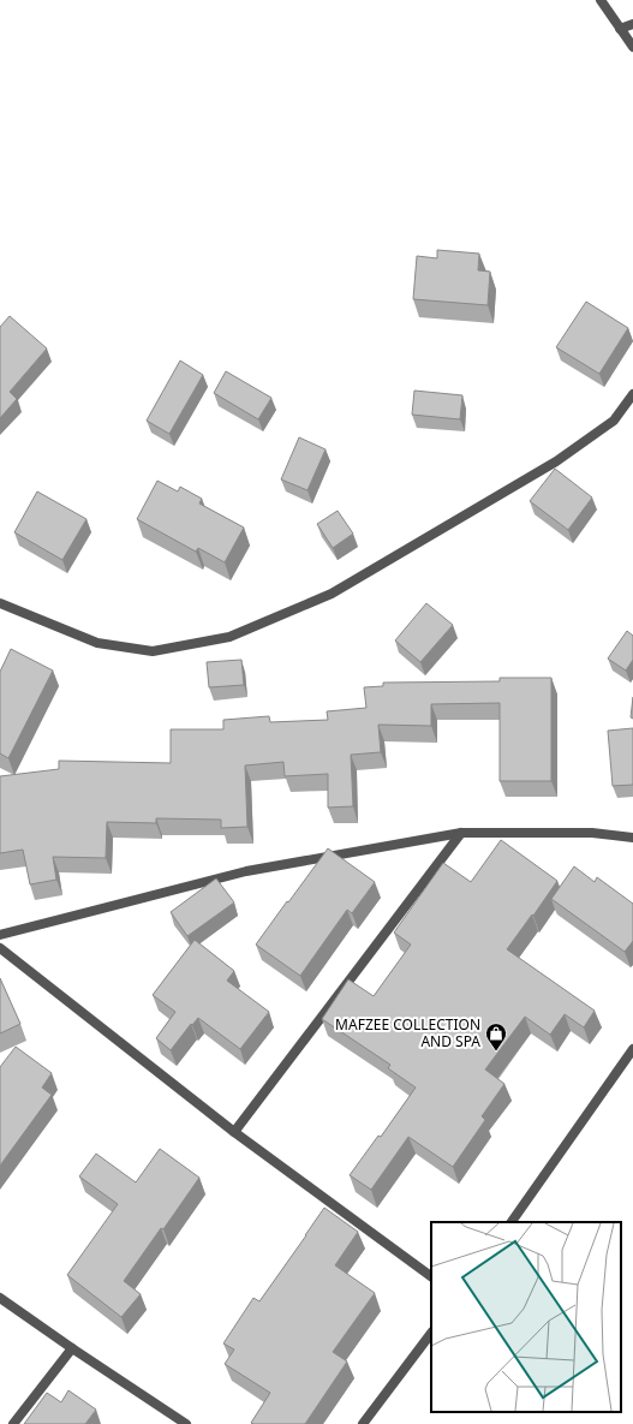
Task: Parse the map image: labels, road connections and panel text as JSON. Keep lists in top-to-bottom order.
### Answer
{
  "places": {
    "shop": ["MAFZEE COLLECTION AND SPA"]
  }
}
